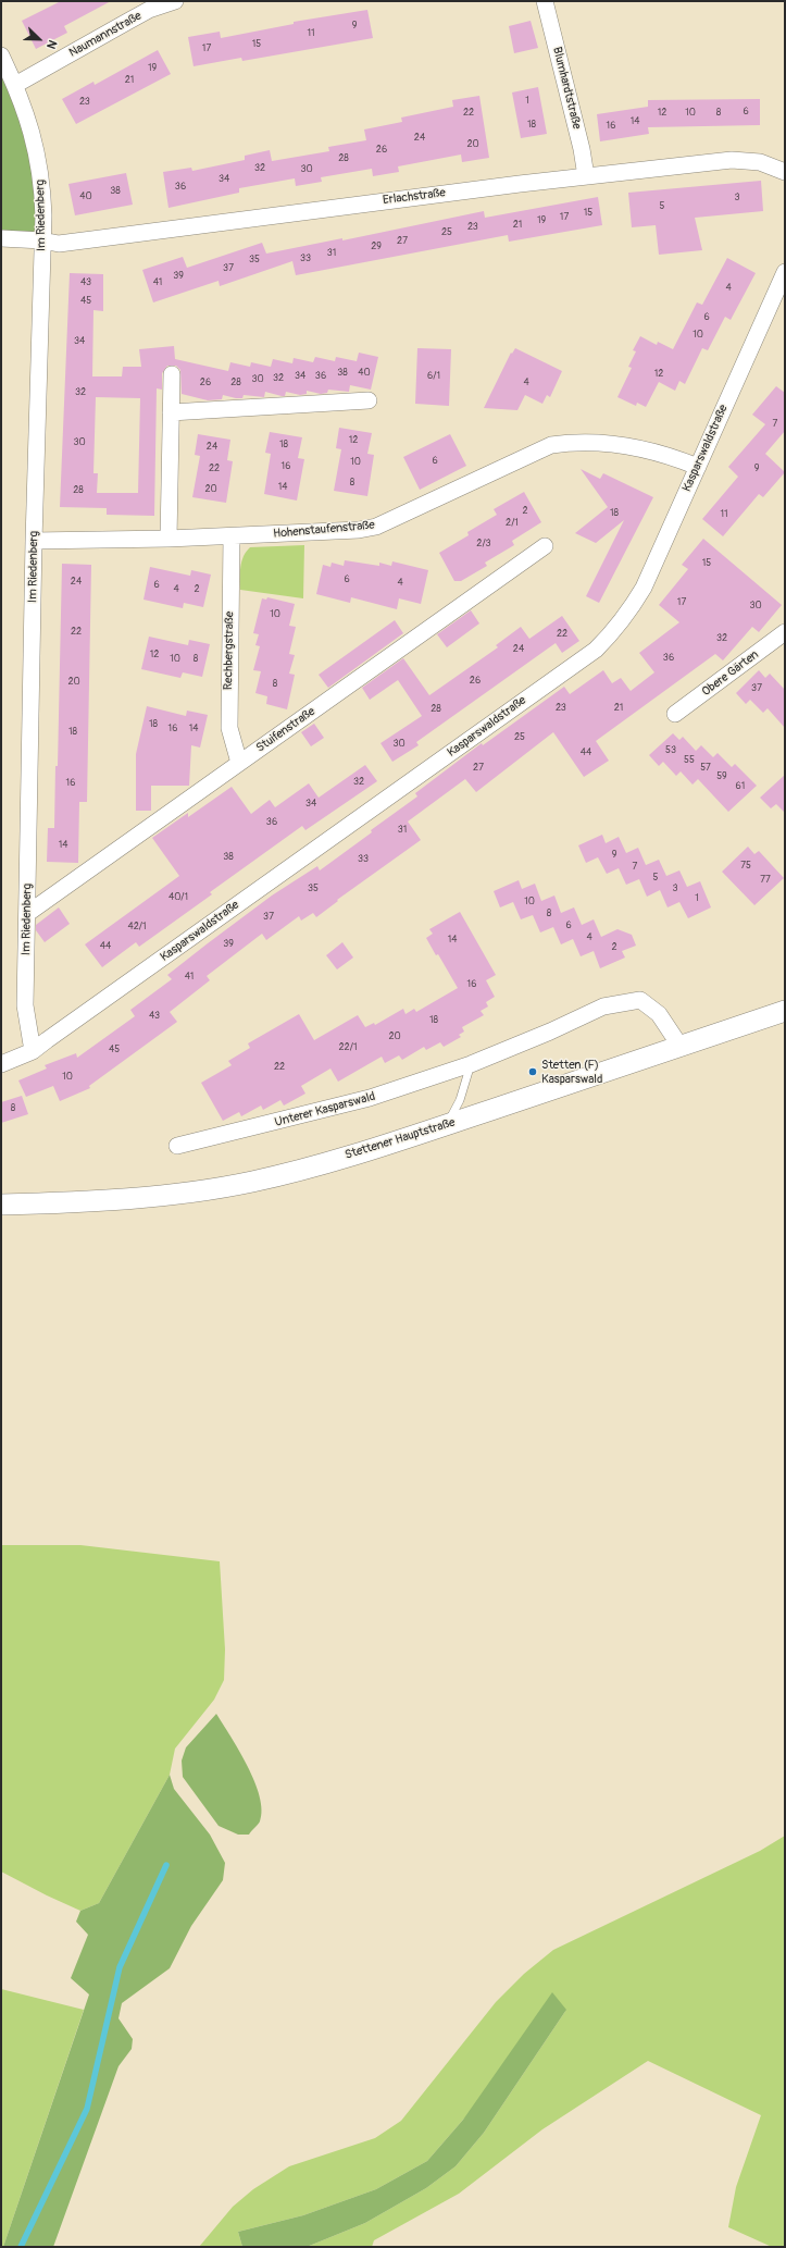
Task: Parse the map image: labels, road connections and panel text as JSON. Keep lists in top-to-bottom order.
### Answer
{
  "streets": {
    "street": [
      "Naumannstraße",
      "Blumhardtstraße",
      "Erlachstraße",
      "Im Riedenberg",
      "Kasparswaldstraße",
      "Hohenstaufenstraße",
      "Rechbergstraße",
      "Obere Gärten",
      "Stuifenstraße",
      "Unterer Kasparswald",
      "Stettener Hauptstraße"
    ]
  },
  "crossings": [
    ["Naumannstraße", "Im Riedenberg"],
    ["Blumhardtstraße", "Erlachstraße"],
    ["Erlachstraße", "Im Riedenberg"],
    ["Im Riedenberg", "Kasparswaldstraße"],
    ["Im Riedenberg", "Hohenstaufenstraße"],
    ["Im Riedenberg", "Stuifenstraße"],
    ["Kasparswaldstraße", "Hohenstaufenstraße"],
    ["Hohenstaufenstraße", "Rechbergstraße"],
    ["Rechbergstraße", "Stuifenstraße"],
    ["Unterer Kasparswald", "Stettener Hauptstraße"]
  ],
  "places": ["Stetten (F) Kasparswald"],
  "house_numbers": [
    "9",
    "11",
    "15",
    "17",
    "19",
    "21",
    "1",
    "23",
    "6",
    "22",
    "12",
    "10",
    "8",
    "14",
    "18",
    "16",
    "24",
    "20",
    "26",
    "28",
    "32",
    "30",
    "34",
    "36",
    "38",
    "40",
    "3",
    "5",
    "15",
    "17",
    "19",
    "21",
    "23",
    "25",
    "27",
    "29",
    "31",
    "33",
    "35",
    "37",
    "39",
    "43",
    "41",
    "4",
    "45",
    "6",
    "10",
    "34",
    "38",
    "40",
    "12",
    "34",
    "36",
    "6/1",
    "32",
    "30",
    "26",
    "28",
    "4",
    "32",
    "7",
    "12",
    "30",
    "18",
    "24",
    "6",
    "10",
    "16",
    "22",
    "9",
    "8",
    "14",
    "20",
    "28",
    "2",
    "18",
    "11",
    "2/1",
    "2/3",
    "15",
    "6",
    "24",
    "4",
    "6",
    "4",
    "2",
    "17",
    "30",
    "10",
    "22",
    "22",
    "32",
    "24",
    "12",
    "36",
    "10",
    "8",
    "26",
    "20",
    "8",
    "37",
    "23",
    "21",
    "28",
    "18",
    "16",
    "14",
    "18",
    "25",
    "30",
    "53",
    "44",
    "55",
    "27",
    "57",
    "59",
    "32",
    "16",
    "61",
    "34",
    "36",
    "31",
    "14",
    "9",
    "38",
    "33",
    "75",
    "7",
    "5",
    "77",
    "35",
    "3",
    "40/1",
    "1",
    "10",
    "8",
    "37",
    "6",
    "42/1",
    "4",
    "14",
    "39",
    "44",
    "2",
    "41",
    "16",
    "43",
    "18",
    "20",
    "22/1",
    "45",
    "22",
    "10",
    "8"
  ],
  "north": "bottom right"
}
